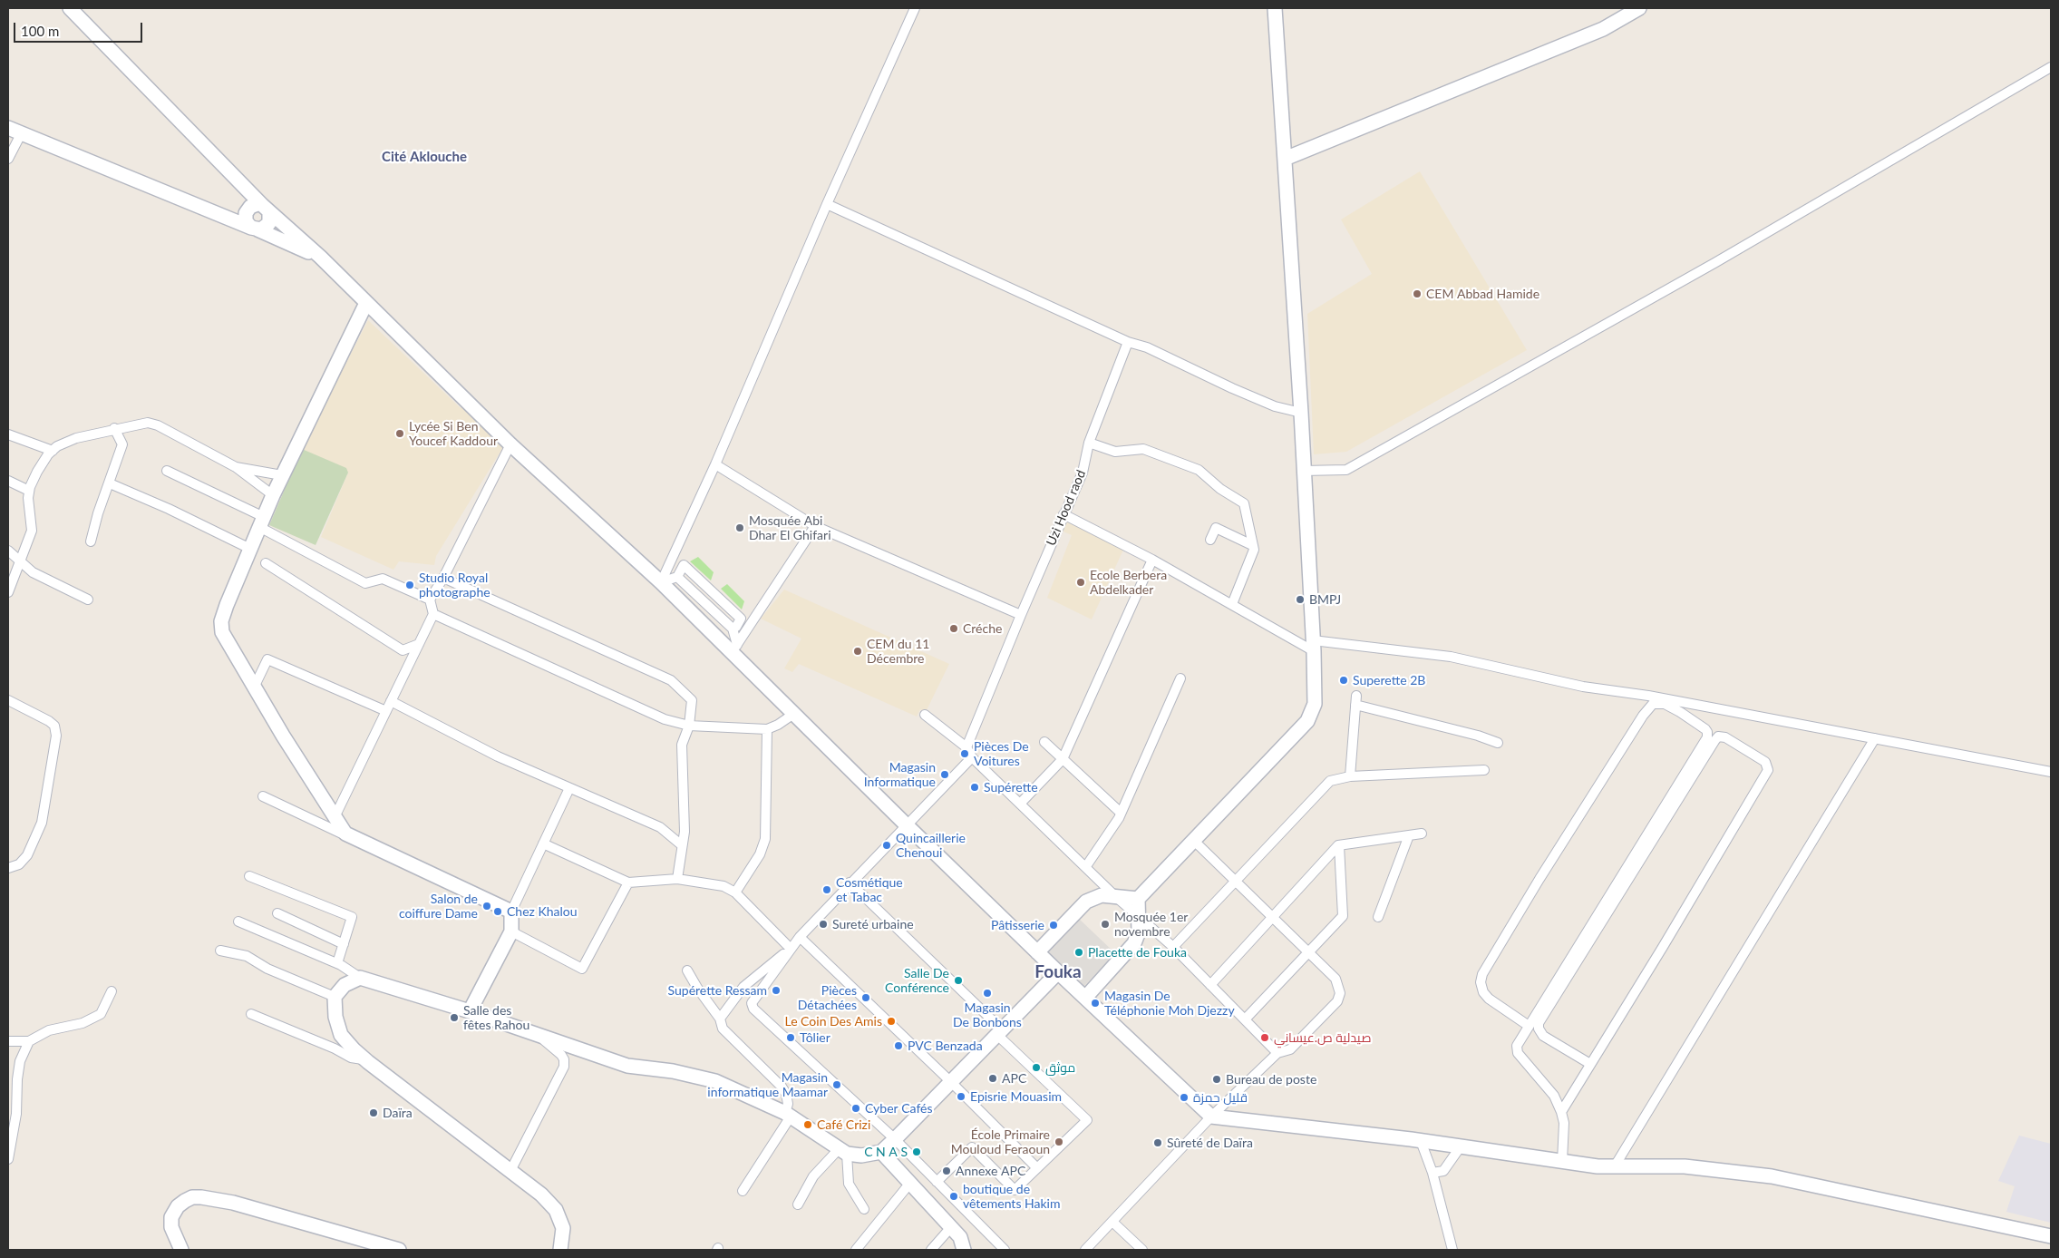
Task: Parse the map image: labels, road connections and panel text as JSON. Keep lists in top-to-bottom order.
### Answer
{
  "streets": {
    "street": ["Uzi Hood raod"]
  },
  "districts": ["Cité Aklouche", "Fouka"],
  "places": [
    "CEM Abbad Hamide",
    "Lycée Si Ben Youcef Kaddour",
    "Mosquée Abi Dhar El Ghifari",
    "Ecole Berbera Abdelkader",
    "Studio Royal photographe",
    "BMPJ",
    "Créche",
    "CEM du 11 Décembre",
    "Superette 2B",
    "Pièces De Voitures",
    "Magasin Informatique",
    "Supérette",
    "Quincaillerie Chenoui",
    "Cosmétique et Tabac",
    "Salon de coiffure Dame",
    "Chez Khalou",
    "Sureté urbaine",
    "Mosquée 1er novembre",
    "Pâtisserie",
    "Placette de Fouka",
    "Salle De Conférence",
    "Supérette Ressam",
    "Magasin De Bonbons",
    "Pièces Détachées",
    "Magasin De Téléphonie Moh Djezzy",
    "Salle des fêtes Rahou",
    "Le Coin Des Amis",
    "Tôlier",
    "صيدلية ص.عيساني",
    "PVC Benzada",
    "موثق",
    "APC",
    "Bureau de poste",
    "Magasin informatique Maamar",
    "Episrie Mouasim",
    "قليل حمزة",
    "Cyber Cafés",
    "Daïra",
    "Café Crizi",
    "École Primaire Mouloud Feraoun",
    "Sûreté de Daïra",
    "C N A S",
    "Annexe APC",
    "boutique de vêtements Hakim"
  ],
  "scale_bar": "100 m"
}
